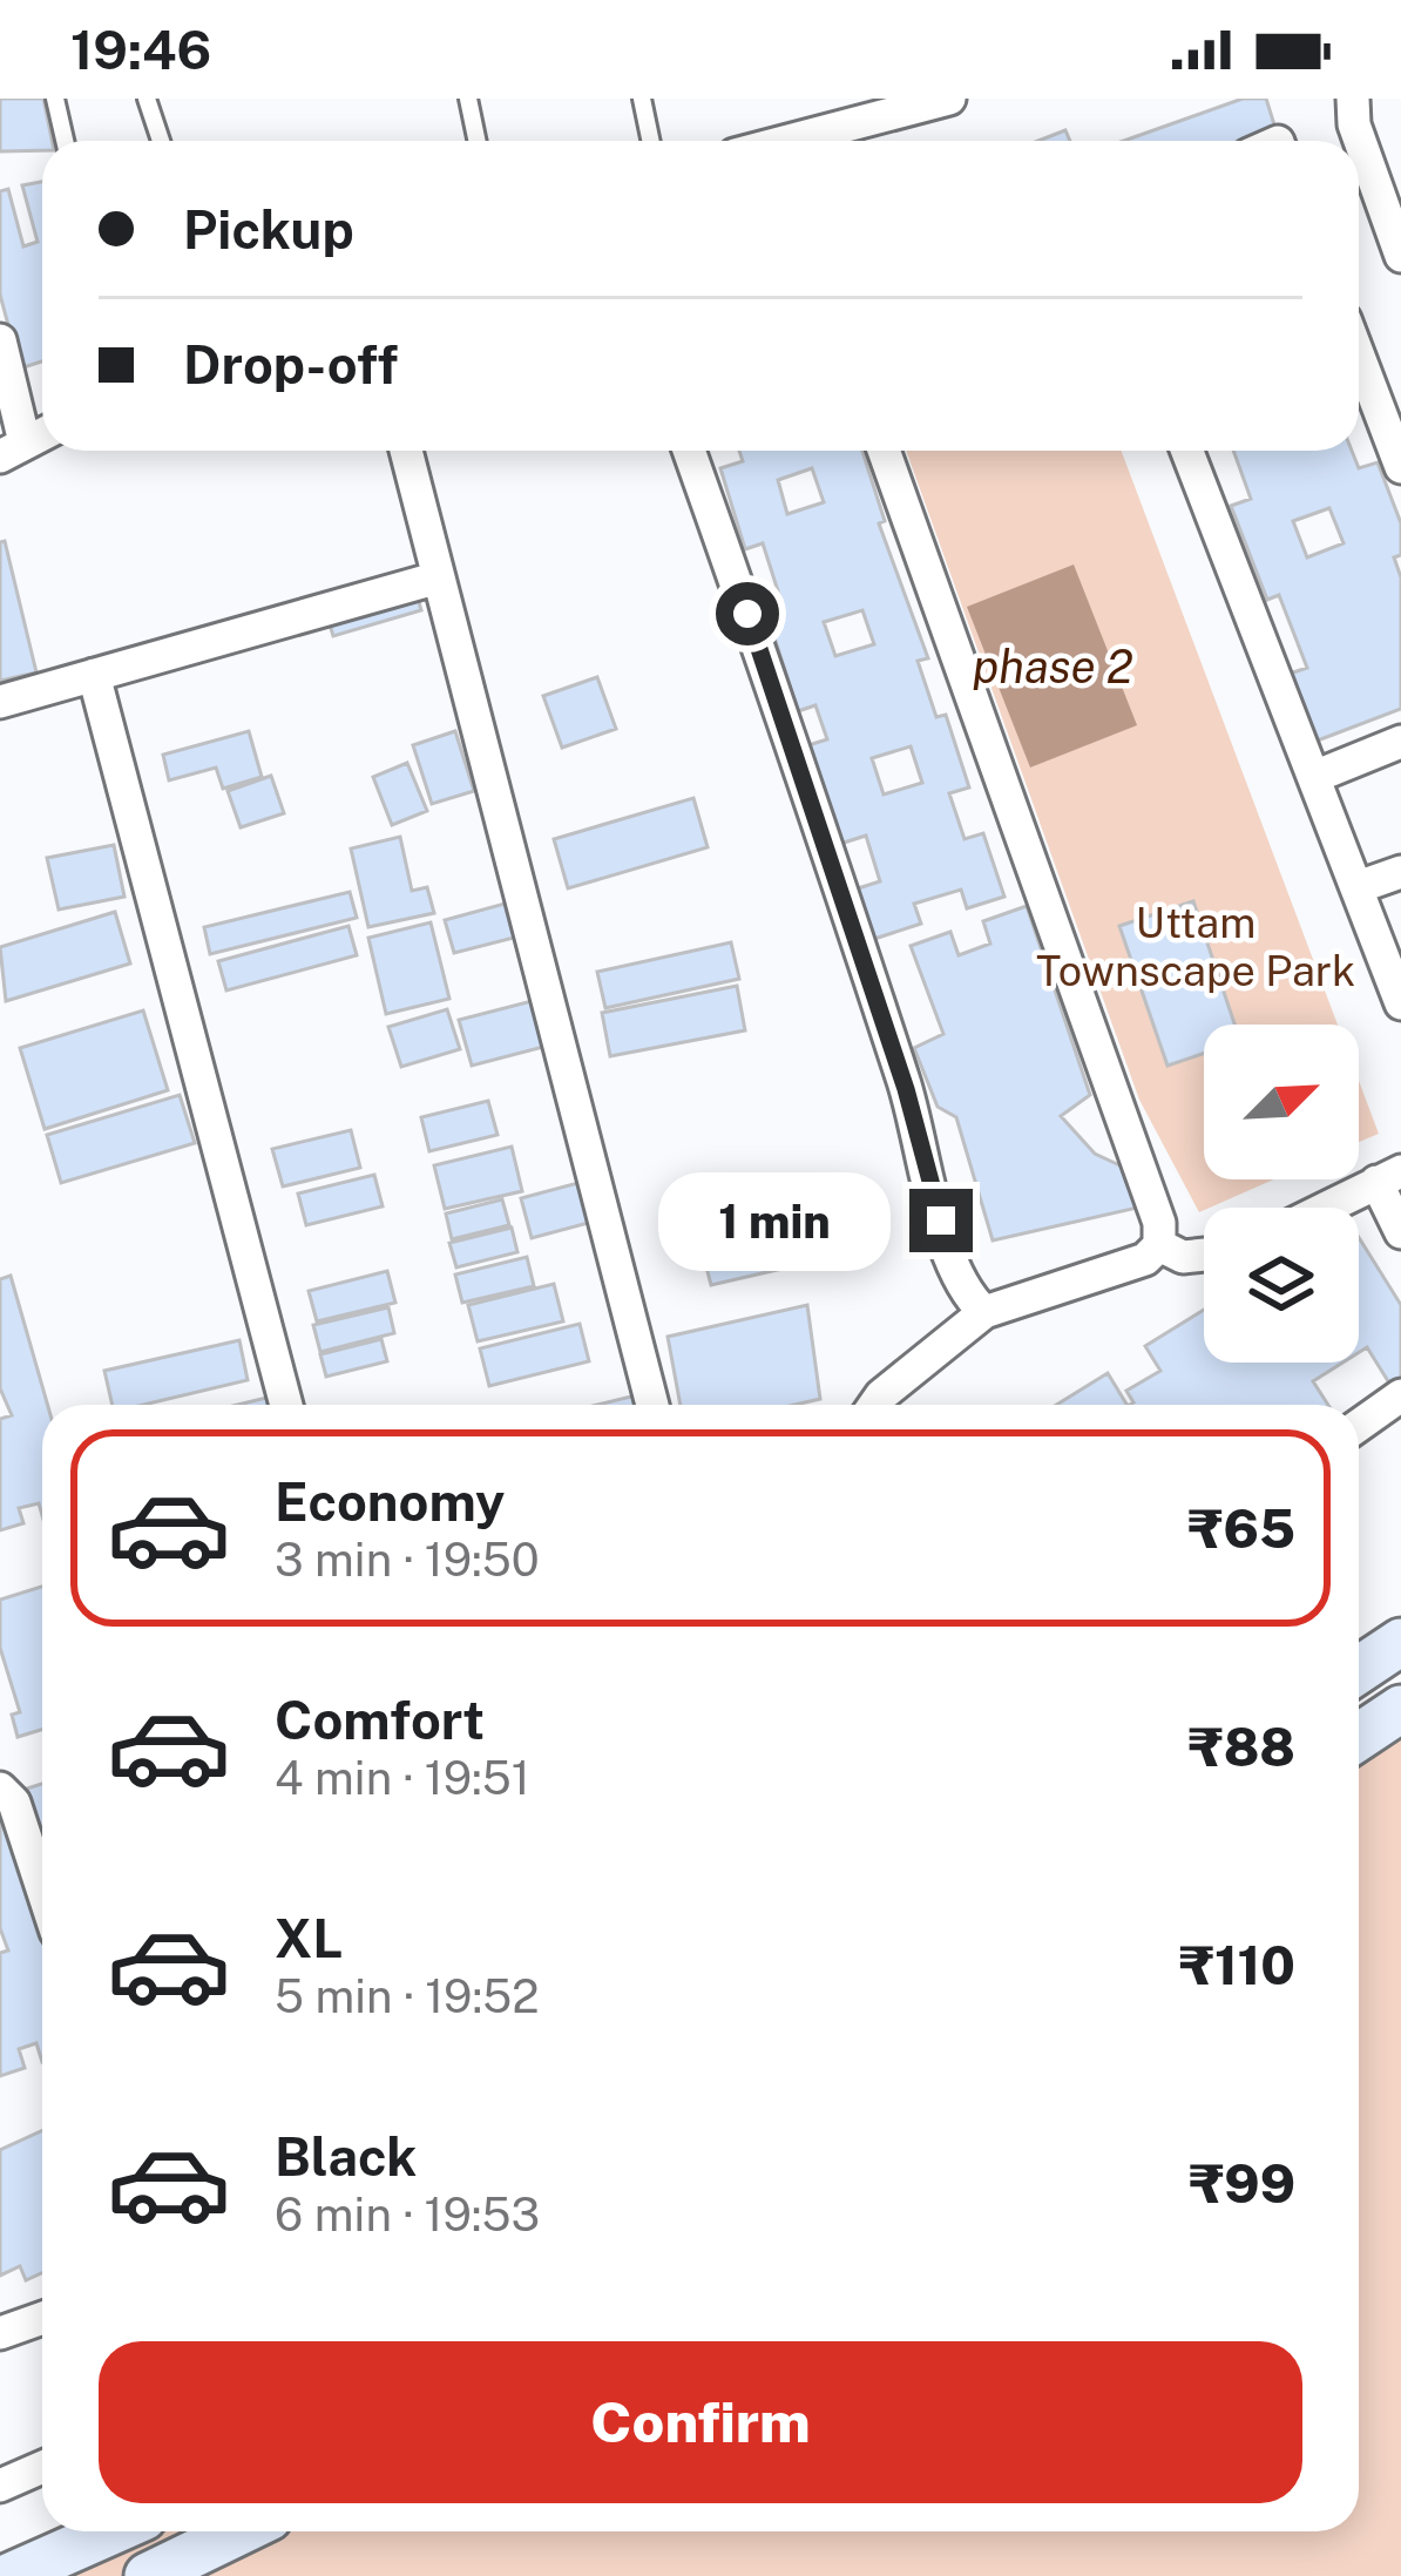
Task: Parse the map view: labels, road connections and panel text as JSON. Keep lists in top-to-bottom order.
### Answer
{
  "water": ["phase 2"],
  "parks": ["Uttam Townscape Park"],
  "north": "top right",
  "page": {
    "status": "19:46",
    "banner": ["Pickup", "Drop-off"],
    "bubble": "1 min",
    "list": [
      {
        "name": "Economy",
        "note": "3 min · 19:50",
        "value": "₹65"
      },
      {
        "name": "Comfort",
        "note": "4 min · 19:51",
        "value": "₹88"
      },
      {
        "name": "XL",
        "note": "5 min · 19:52",
        "value": "₹110"
      },
      {
        "name": "Black",
        "note": "6 min · 19:53",
        "value": "₹99"
      }
    ],
    "buttons": "Confirm"
  }
}
